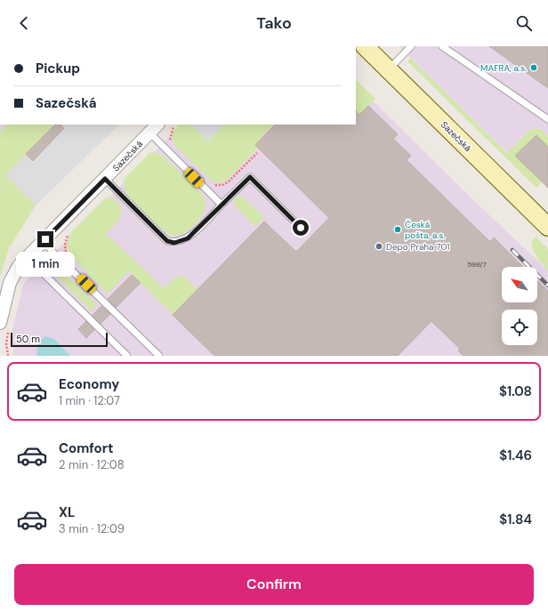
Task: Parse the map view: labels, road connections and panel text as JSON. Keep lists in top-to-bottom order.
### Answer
{
  "streets": {
    "street": ["Sazečská"]
  },
  "places": ["MAFRA, a.s.", "Česká pošta, a.s.", "Depo Praha 701"],
  "house_numbers": ["598/7"],
  "scale_bar": "50 m",
  "north": "top left",
  "page": {
    "header": "Tako",
    "banner": ["Pickup", "Sazečská"],
    "bubble": "1 min",
    "scale": "50 m",
    "list": [
      {
        "name": "Economy",
        "note": "1 min · 12:07",
        "value": "$1.08"
      },
      {
        "name": "Comfort",
        "note": "2 min · 12:08",
        "value": "$1.46"
      },
      {
        "name": "XL",
        "note": "3 min · 12:09",
        "value": "$1.84"
      }
    ],
    "buttons": "Confirm"
  }
}
